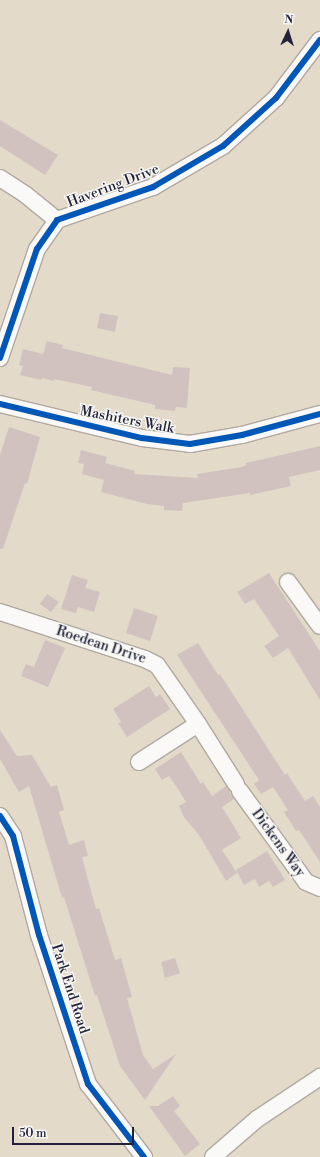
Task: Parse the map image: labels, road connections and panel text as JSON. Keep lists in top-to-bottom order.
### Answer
{
  "streets": {
    "street": [
      "Havering Drive",
      "Mashiters Walk",
      "Roedean Drive",
      "Dickens Way",
      "Park End Road"
    ]
  },
  "crossings": [
    ["Roedean Drive", "Dickens Way"]
  ],
  "scale_bar": "50 m",
  "north": "top"
}
